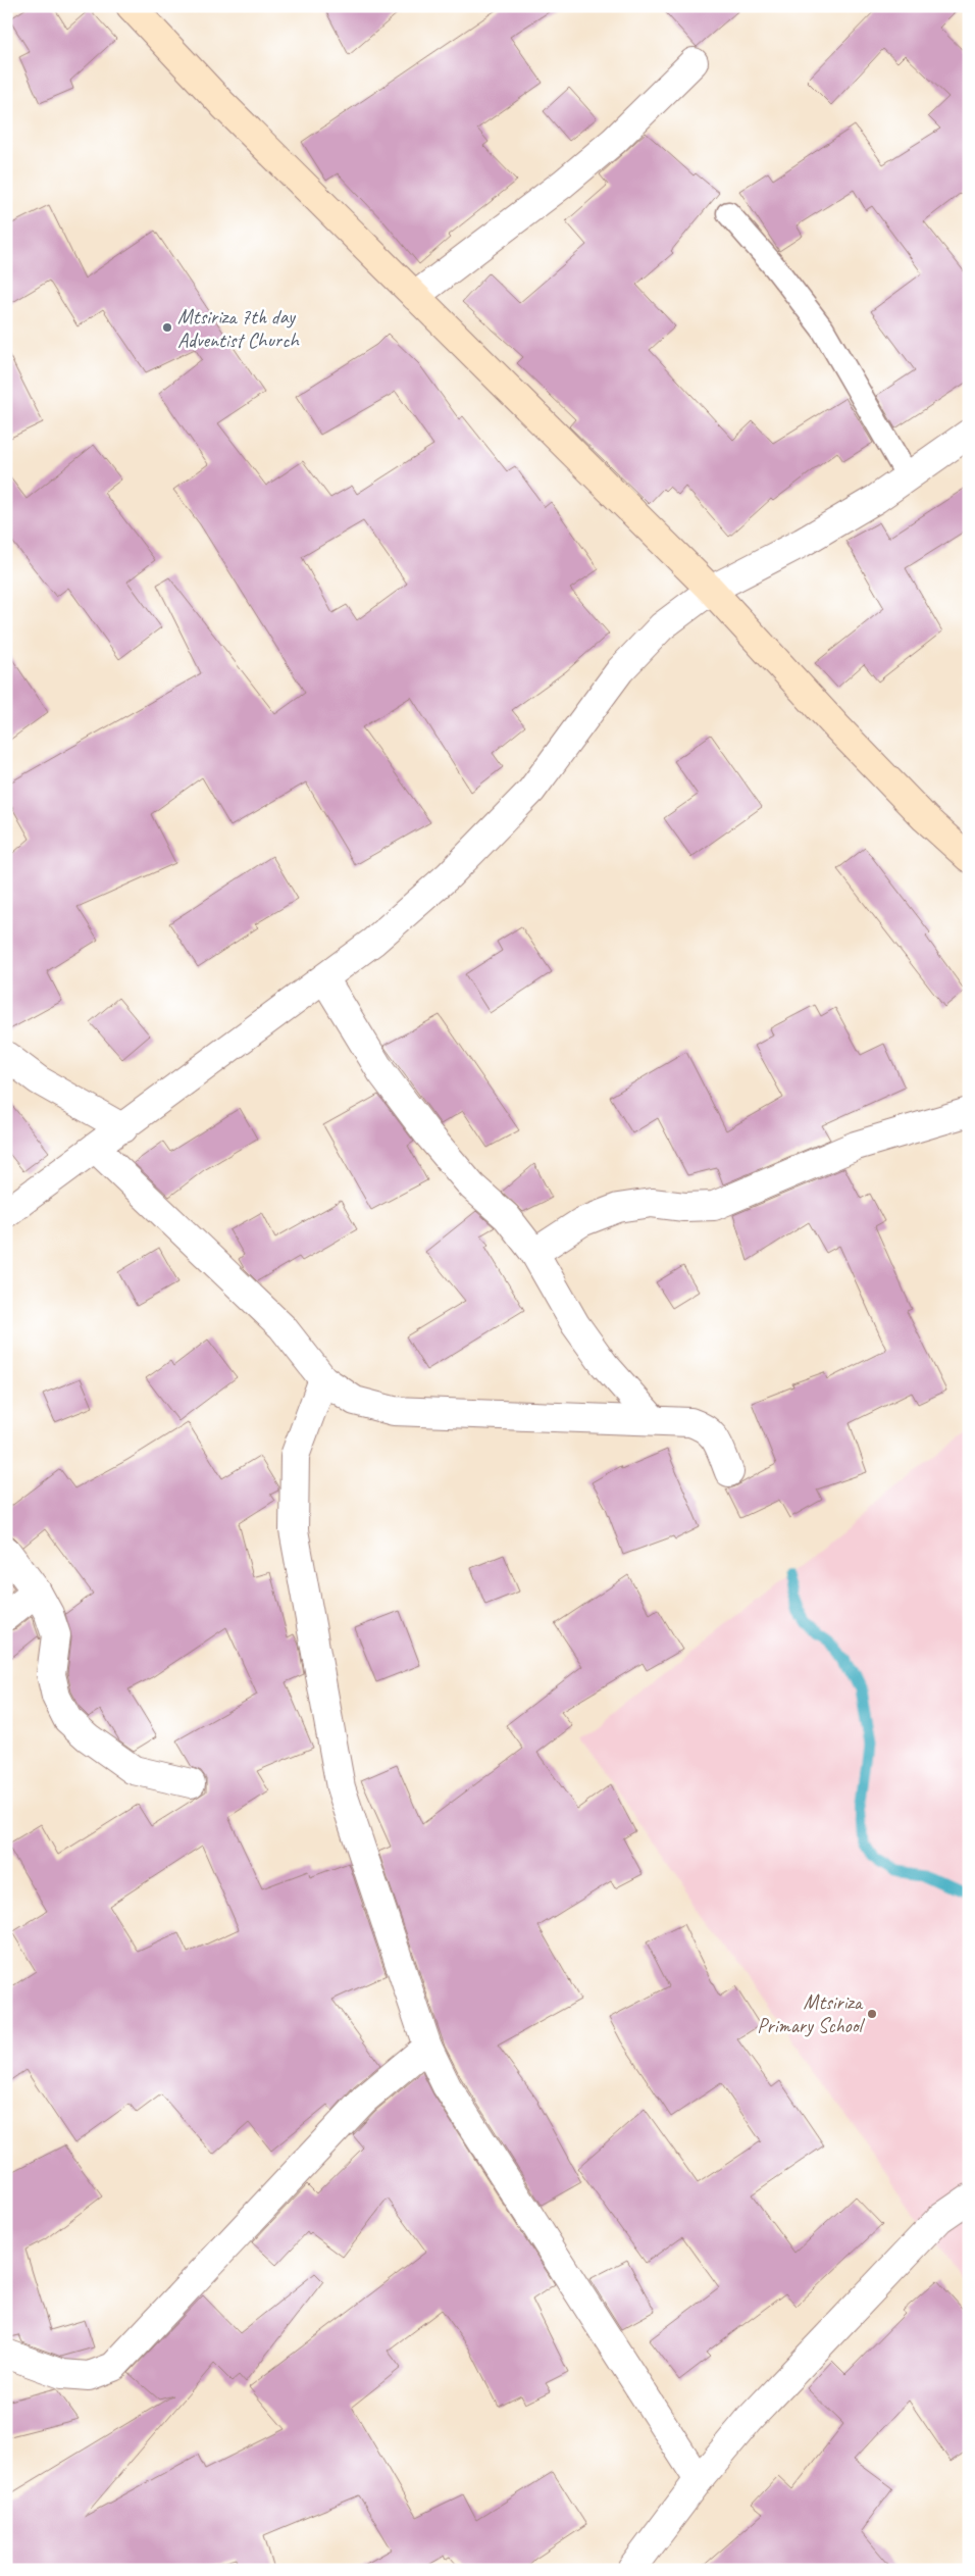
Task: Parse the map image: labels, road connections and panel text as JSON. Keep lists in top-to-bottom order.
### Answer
{
  "places": ["Mtsiriza 7th day Adventist Church", "Mtsiriza Primary School"]
}
